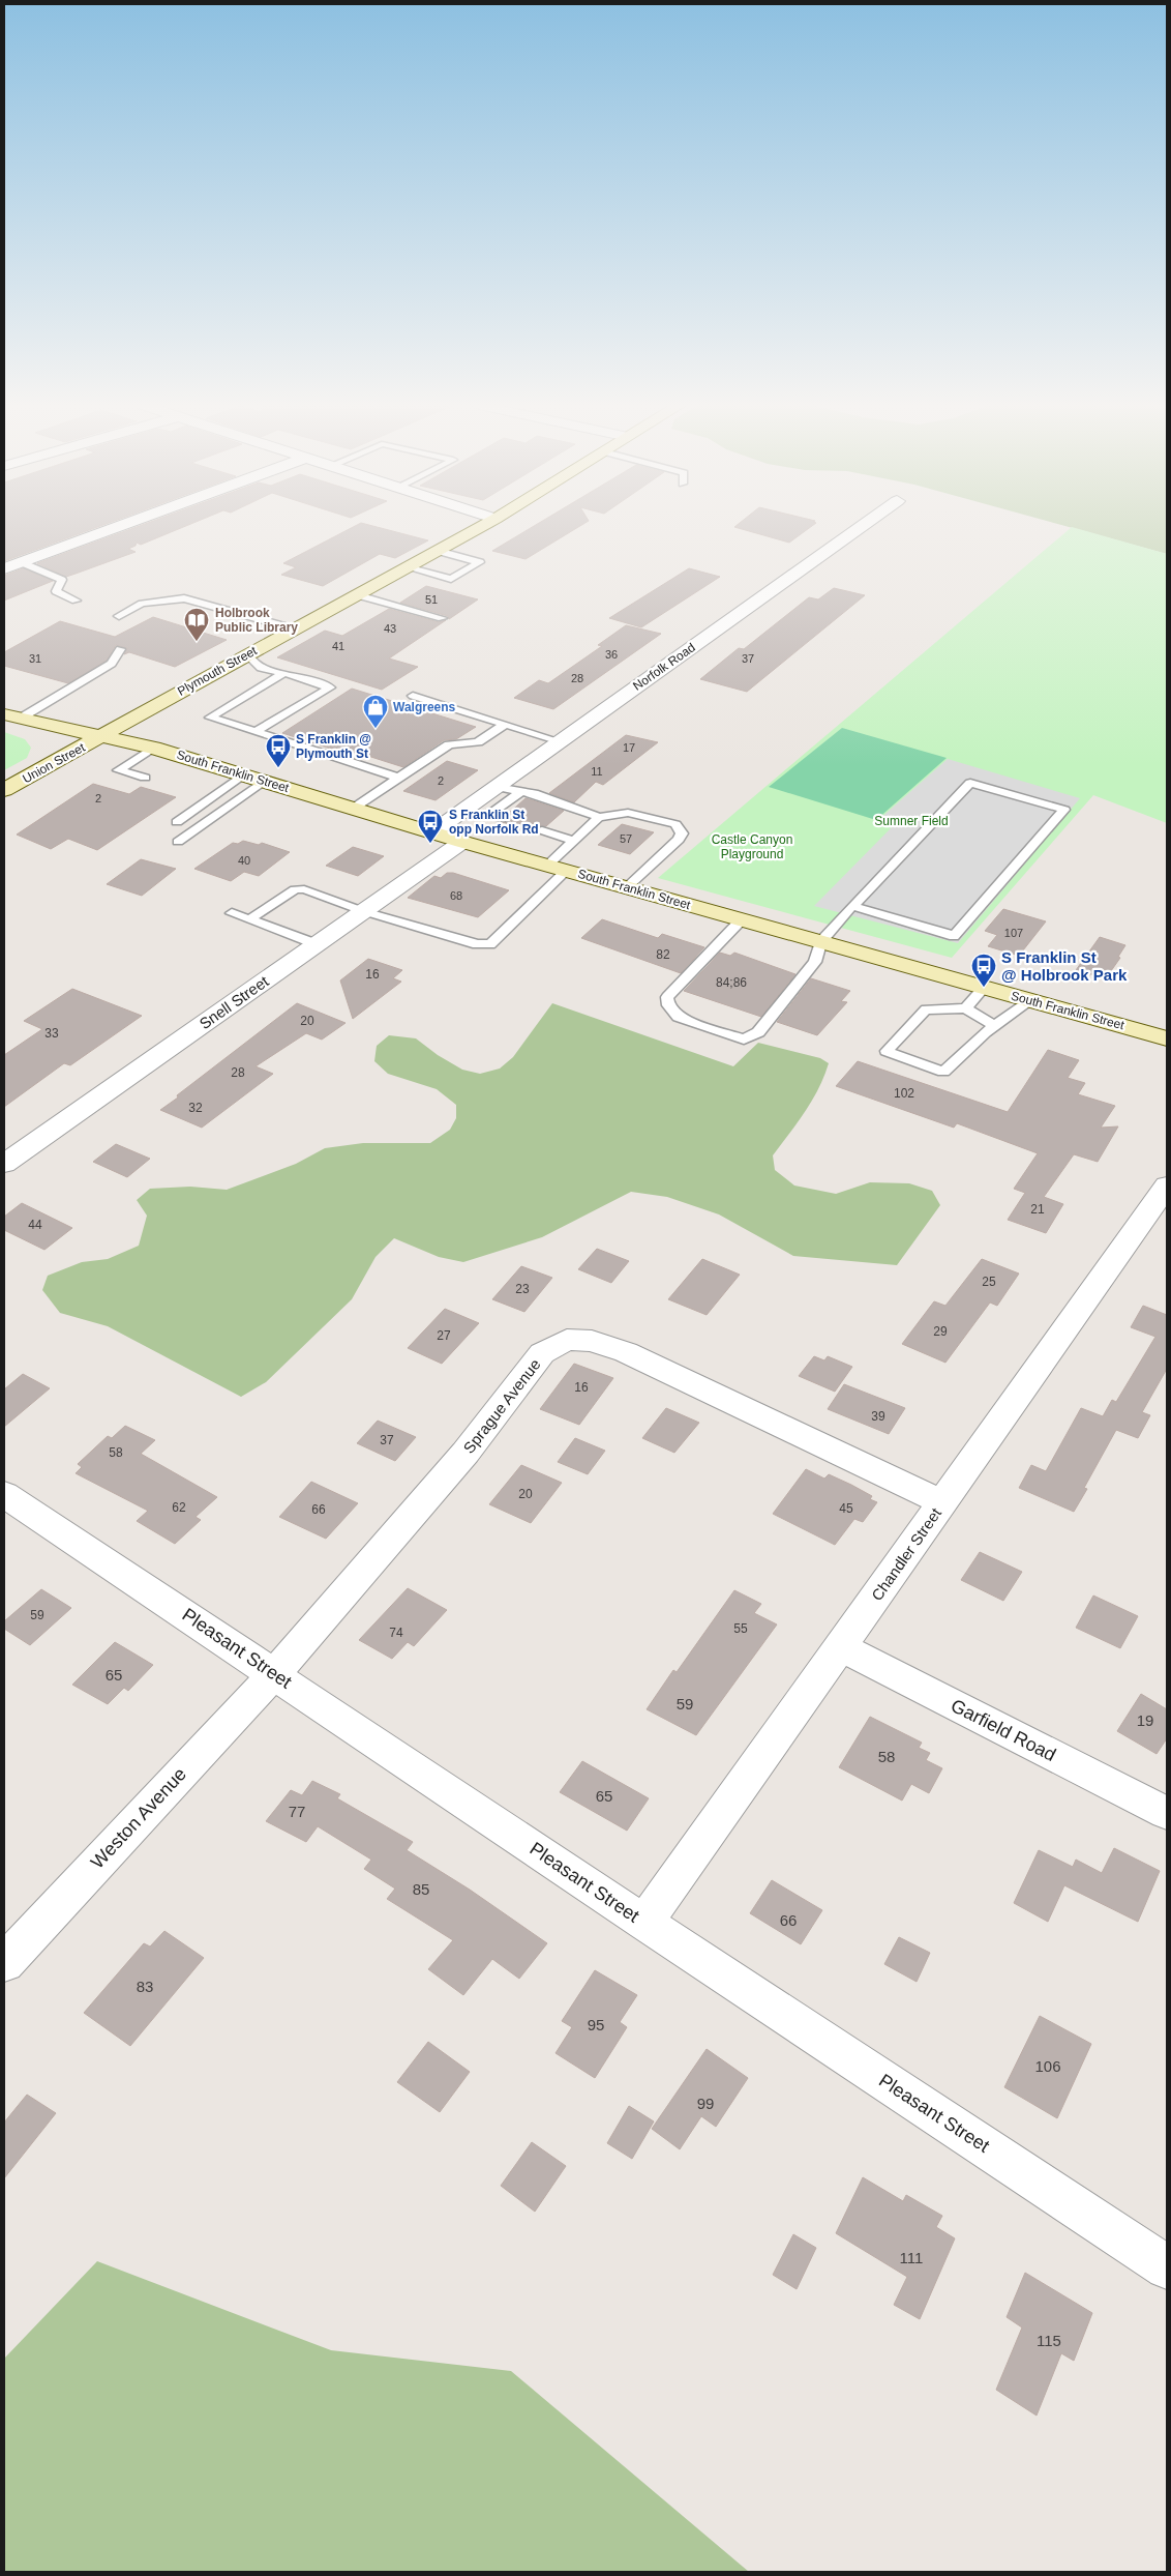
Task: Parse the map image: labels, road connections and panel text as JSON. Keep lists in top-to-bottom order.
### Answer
{
  "streets": {
    "main road": ["Plymouth Street", "Union Street", "South Franklin Street"],
    "street": [
      "Norfolk Road",
      "Snell Street",
      "Sprague Avenue",
      "Chandler Street",
      "Pleasant Street",
      "Garfield Road",
      "Weston Avenue"
    ]
  },
  "crossings": [
    ["Norfolk Road", "South Franklin Street"],
    ["Plymouth Street", "Union Street"],
    ["Plymouth Street", "South Franklin Street"],
    ["Union Street", "South Franklin Street"],
    ["South Franklin Street", "Snell Street"],
    ["Sprague Avenue", "Chandler Street"],
    ["Sprague Avenue", "Pleasant Street"],
    ["Sprague Avenue", "Weston Avenue"],
    ["Chandler Street", "Pleasant Street"],
    ["Chandler Street", "Garfield Road"],
    ["Pleasant Street", "Weston Avenue"]
  ],
  "parks": ["Sumner Field", "Castle Canyon Playground"],
  "places": {
    "library": ["Holbrook Public Library"],
    "shop": ["Walgreens"],
    "bus stop": ["S Franklin @ Plymouth St", "S Franklin St opp Norfolk Rd", "S Franklin St @ Holbrook Park"]
  },
  "house_numbers": [
    "51",
    "43",
    "41",
    "36",
    "31",
    "37",
    "28",
    "17",
    "11",
    "2",
    "2",
    "57",
    "40",
    "68",
    "107",
    "82",
    "16",
    "84;86",
    "20",
    "33",
    "28",
    "102",
    "32",
    "21",
    "44",
    "25",
    "23",
    "29",
    "27",
    "16",
    "39",
    "37",
    "58",
    "20",
    "62",
    "45",
    "66",
    "59",
    "55",
    "74",
    "65",
    "59",
    "19",
    "58",
    "65",
    "77",
    "85",
    "66",
    "83",
    "95",
    "106",
    "99",
    "111",
    "115"
  ]
}
